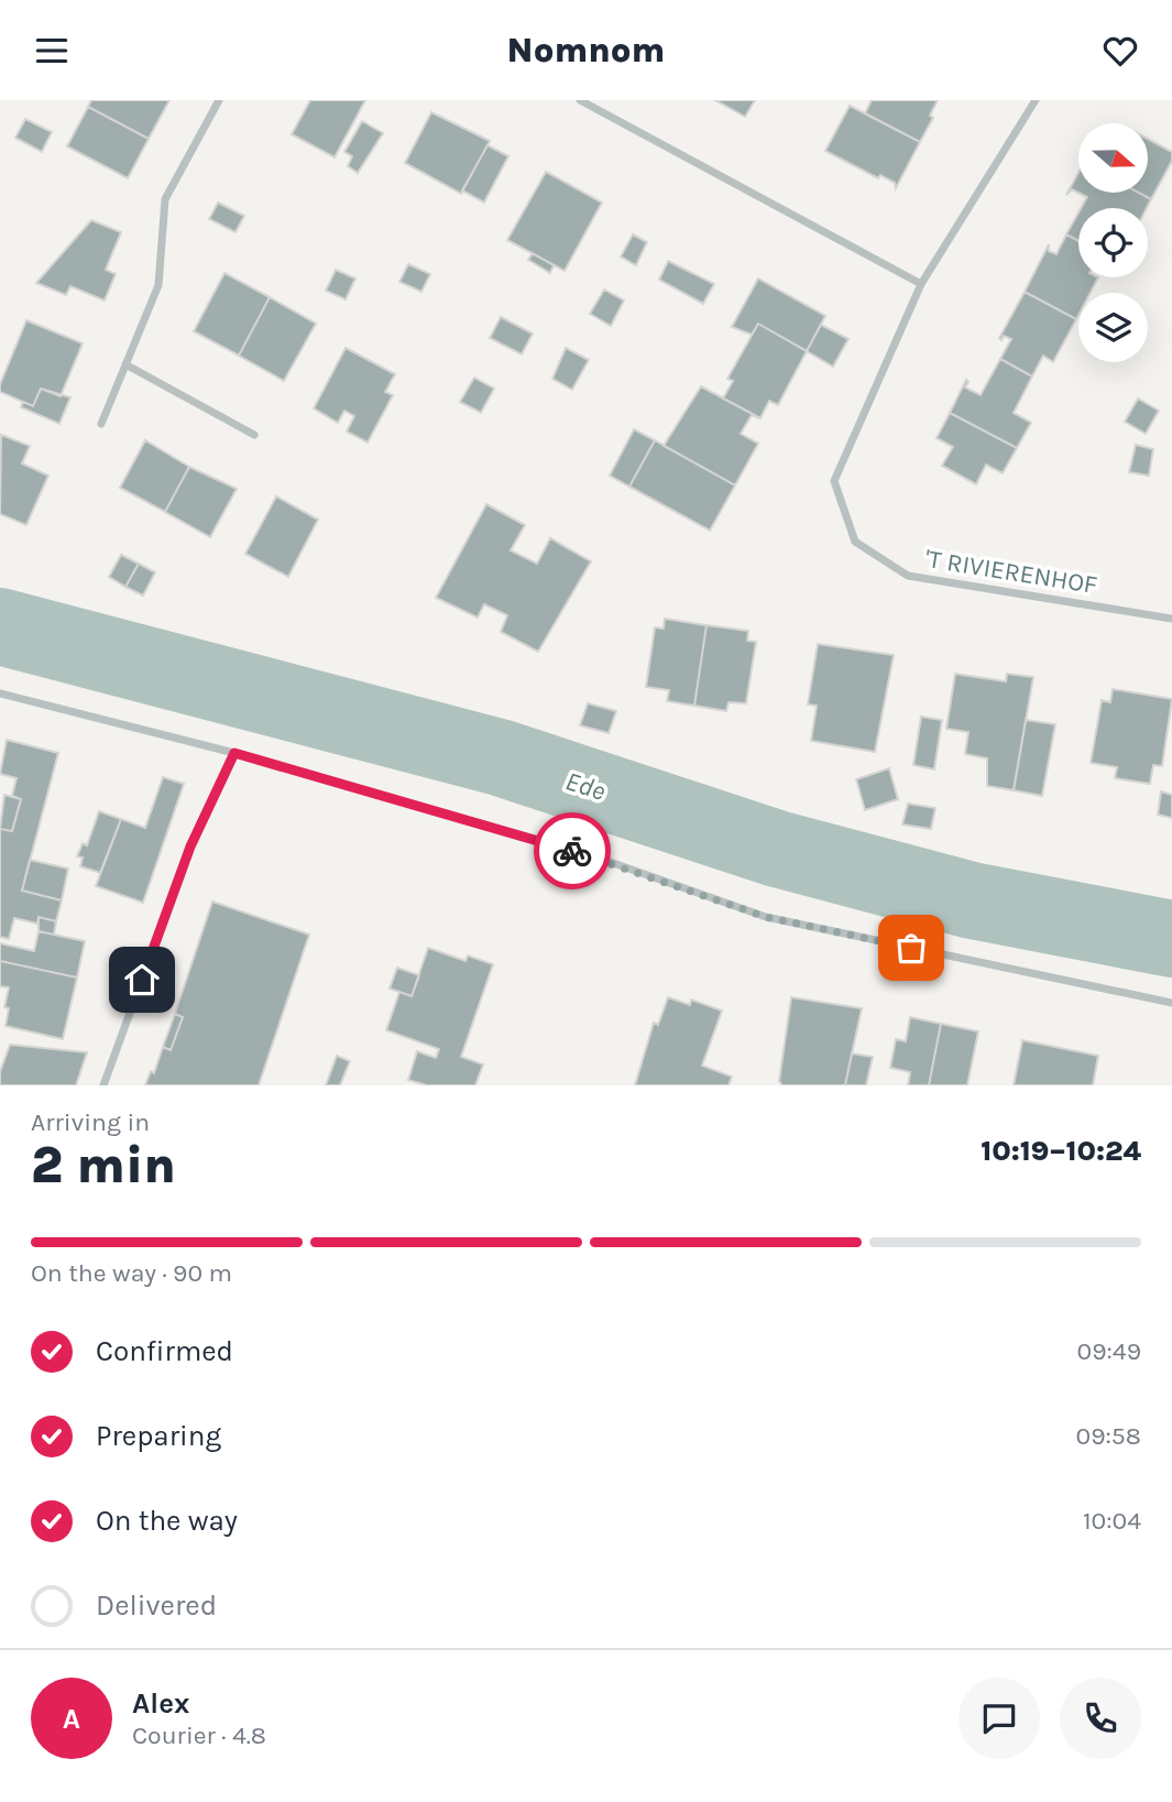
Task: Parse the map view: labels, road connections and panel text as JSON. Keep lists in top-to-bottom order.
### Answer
{
  "streets": {
    "street": ["'T RIVIERENHOF"]
  },
  "water": ["Ede"],
  "north": "right",
  "page": {
    "header": "Nomnom",
    "heading": ["2 min", "Arriving in", "10:19–10:24"],
    "panel": ["Alex", "Courier · 4.8"],
    "bar": "On the way · 90 m",
    "list": [
      ["Confirmed", "09:49"],
      ["Preparing", "09:58"],
      ["On the way", "10:04"],
      "Delivered"
    ],
    "round": "A"
  }
}
